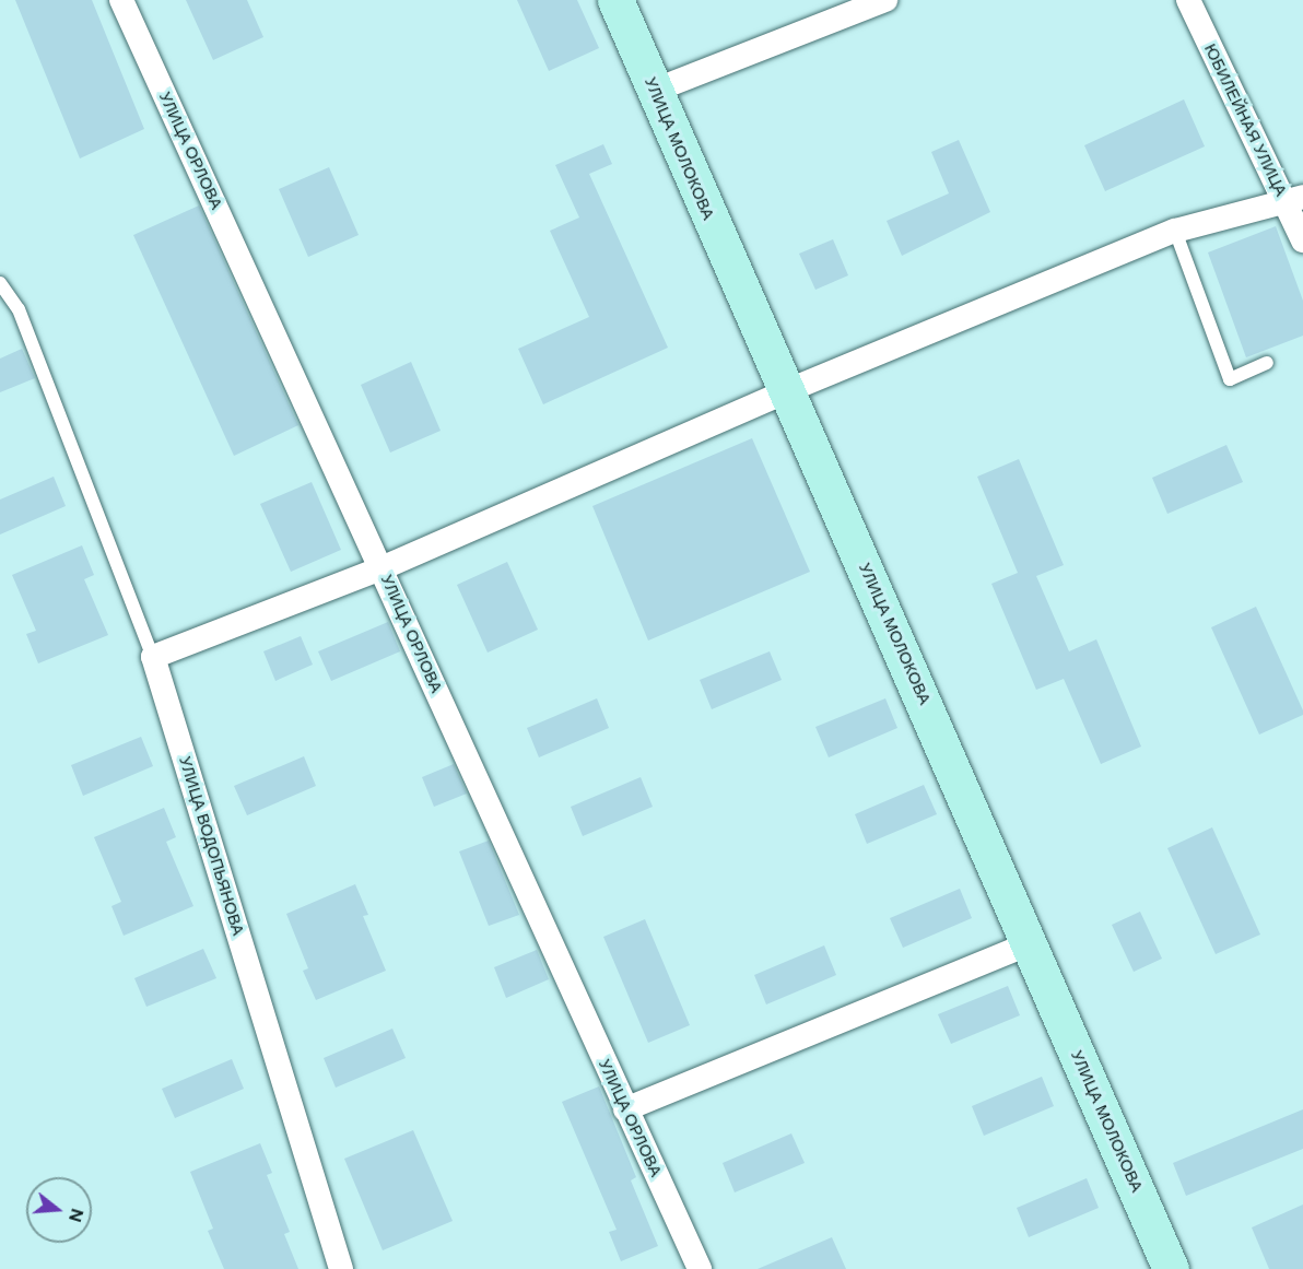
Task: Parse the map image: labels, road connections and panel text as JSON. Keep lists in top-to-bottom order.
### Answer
{
  "streets": {
    "street": [
      "ЮБИЛЕЙНАЯ УЛИЦА",
      "УЛИЦА МОЛОКОВА",
      "УЛИЦА ОРЛОВА",
      "УЛИЦА ВОДОПЬЯНОВА"
    ]
  },
  "north": "right"
}
